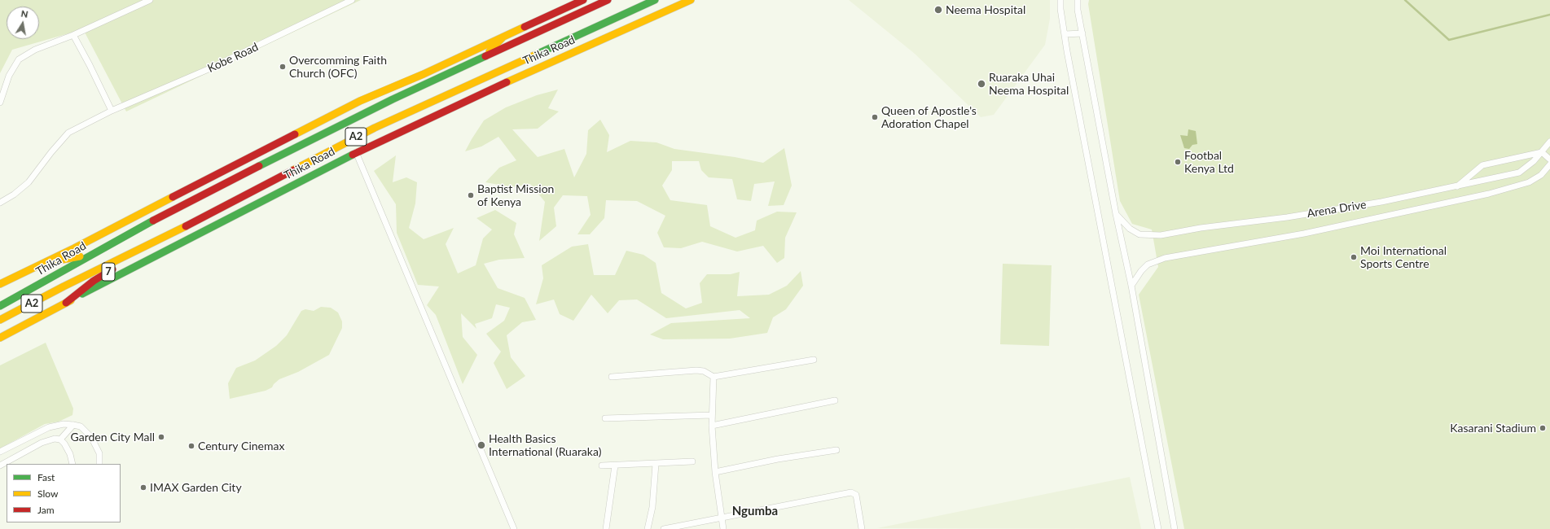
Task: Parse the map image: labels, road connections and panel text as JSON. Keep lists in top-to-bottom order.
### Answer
{
  "streets": {
    "main road": ["Thika Road", "A2", "7"],
    "street": ["Kobe Road", "Arena Drive"]
  },
  "crossings": [
    ["Thika Road", "7"]
  ],
  "districts": ["Ngumba"],
  "places": [
    "Neema Hospital",
    "Overcomming Faith Church (OFC)",
    "Ruaraka Uhai Neema Hospital",
    "Queen of Apostle's Adoration Chapel",
    "Footbal Kenya Ltd",
    "Baptist Mission of Kenya",
    "Moi International Sports Centre",
    "Kasarani Stadium",
    "Garden City Mall",
    "Health Basics International (Ruaraka)",
    "Century Cinemax",
    "IMAX Garden City"
  ],
  "legend": ["Fast", "Slow", "Jam"],
  "north": "top"
}
